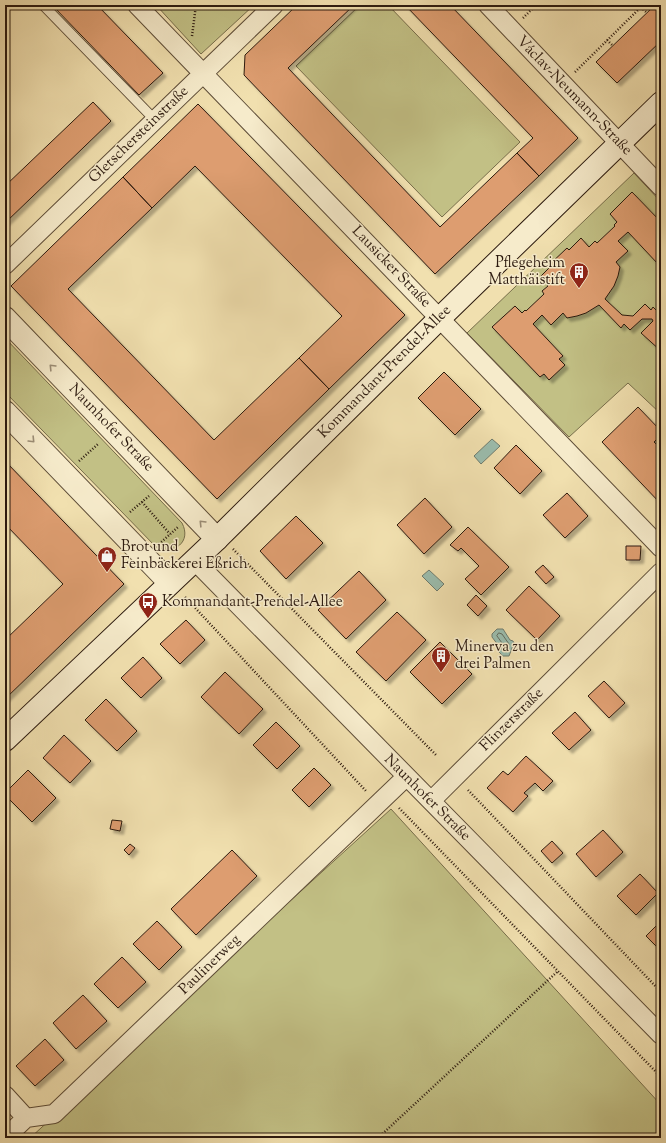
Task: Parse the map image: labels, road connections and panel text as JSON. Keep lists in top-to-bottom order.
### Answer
{
  "streets": {
    "main road": ["Kommandant-Prendel-Allee", "Naunhofer Straße"],
    "street": [
      "Václav-Neumann-Straße",
      "Gletschersteinstraße",
      "Lausicker Straße",
      "Flinzerstraße",
      "Paulinerweg"
    ]
  },
  "crossings": [
    ["Václav-Neumann-Straße", "Kommandant-Prendel-Allee"],
    ["Gletschersteinstraße", "Lausicker Straße"],
    ["Lausicker Straße", "Kommandant-Prendel-Allee"],
    ["Kommandant-Prendel-Allee", "Naunhofer Straße"],
    ["Naunhofer Straße", "Flinzerstraße"],
    ["Naunhofer Straße", "Paulinerweg"]
  ],
  "places": {
    "building": ["Pflegeheim Matthäistift", "Minerva zu den drei Palmen"],
    "shop": ["Brot und Feinbäckerei Eßrich"],
    "bus stop": ["Kommandant-Prendel-Allee"]
  }
}
